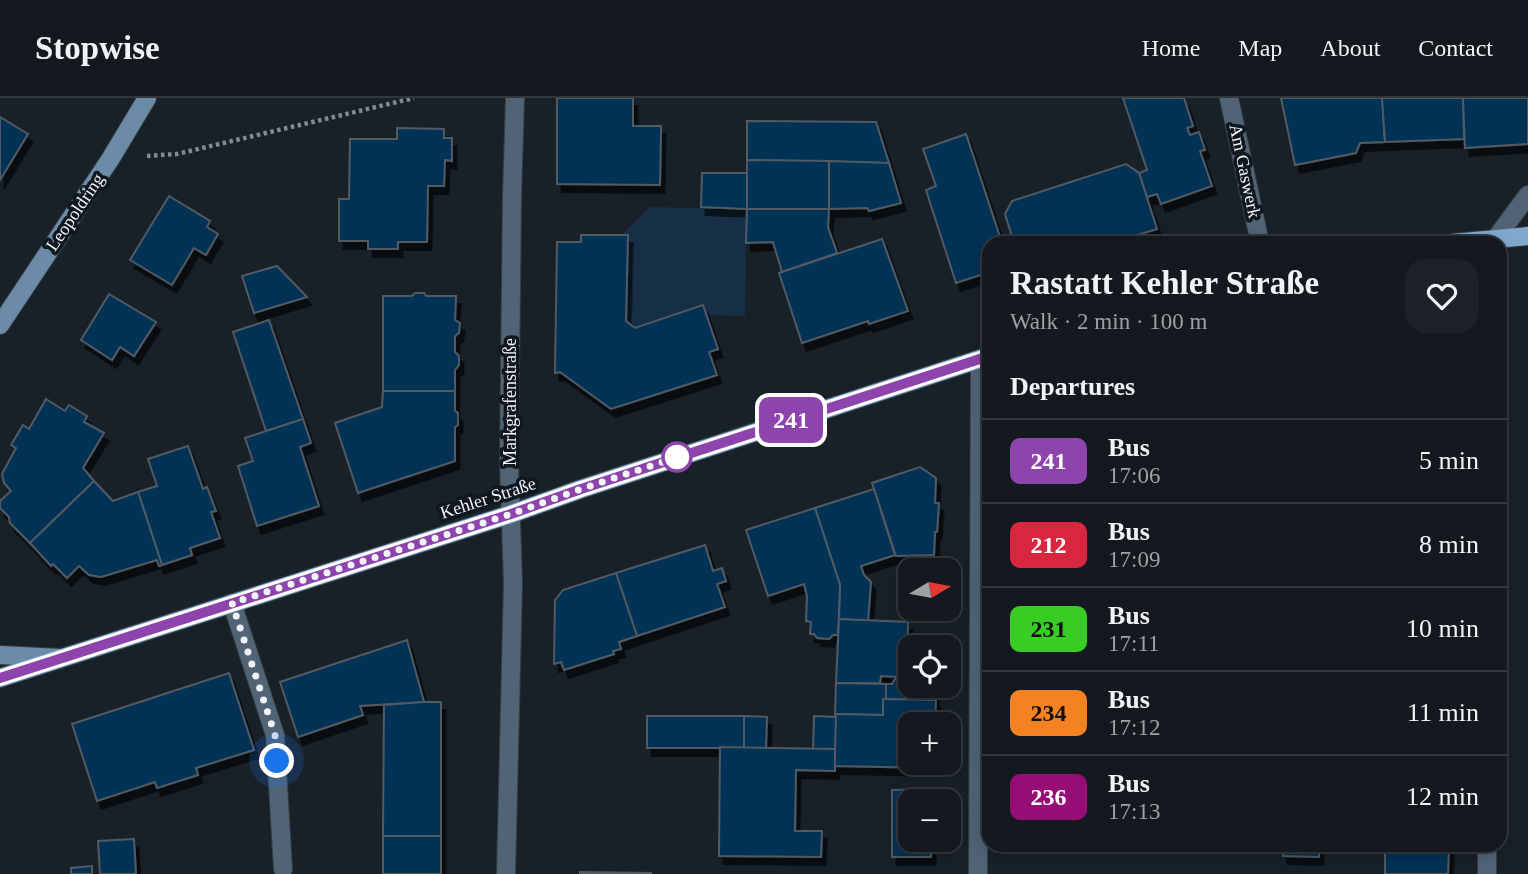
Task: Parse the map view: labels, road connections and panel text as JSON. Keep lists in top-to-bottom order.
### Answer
{
  "streets": {
    "main road": ["Leopoldring", "Kehler Straße"],
    "street": ["Am Gaswerk", "Markgrafenstraße"]
  },
  "crossings": [
    ["Markgrafenstraße", "Kehler Straße"]
  ],
  "lines": ["bus line 241"],
  "north": "right",
  "page": {
    "header": "Stopwise",
    "nav": [
      "Home",
      "Map",
      "About",
      "Contact"
    ],
    "on_map": "241",
    "heading": [
      ["Rastatt Kehler Straße", "Walk · 2 min · 100 m"],
      "Departures"
    ],
    "list": [
      {
        "mark": "241",
        "name": "Bus",
        "note": "17:06",
        "value": "5 min"
      },
      {
        "mark": "212",
        "name": "Bus",
        "note": "17:09",
        "value": "8 min"
      },
      {
        "mark": "231",
        "name": "Bus",
        "note": "17:11",
        "value": "10 min"
      },
      {
        "mark": "234",
        "name": "Bus",
        "note": "17:12",
        "value": "11 min"
      },
      {
        "mark": "236",
        "name": "Bus",
        "note": "17:13",
        "value": "12 min"
      }
    ],
    "map_buttons": ["+", "−"]
  }
}
